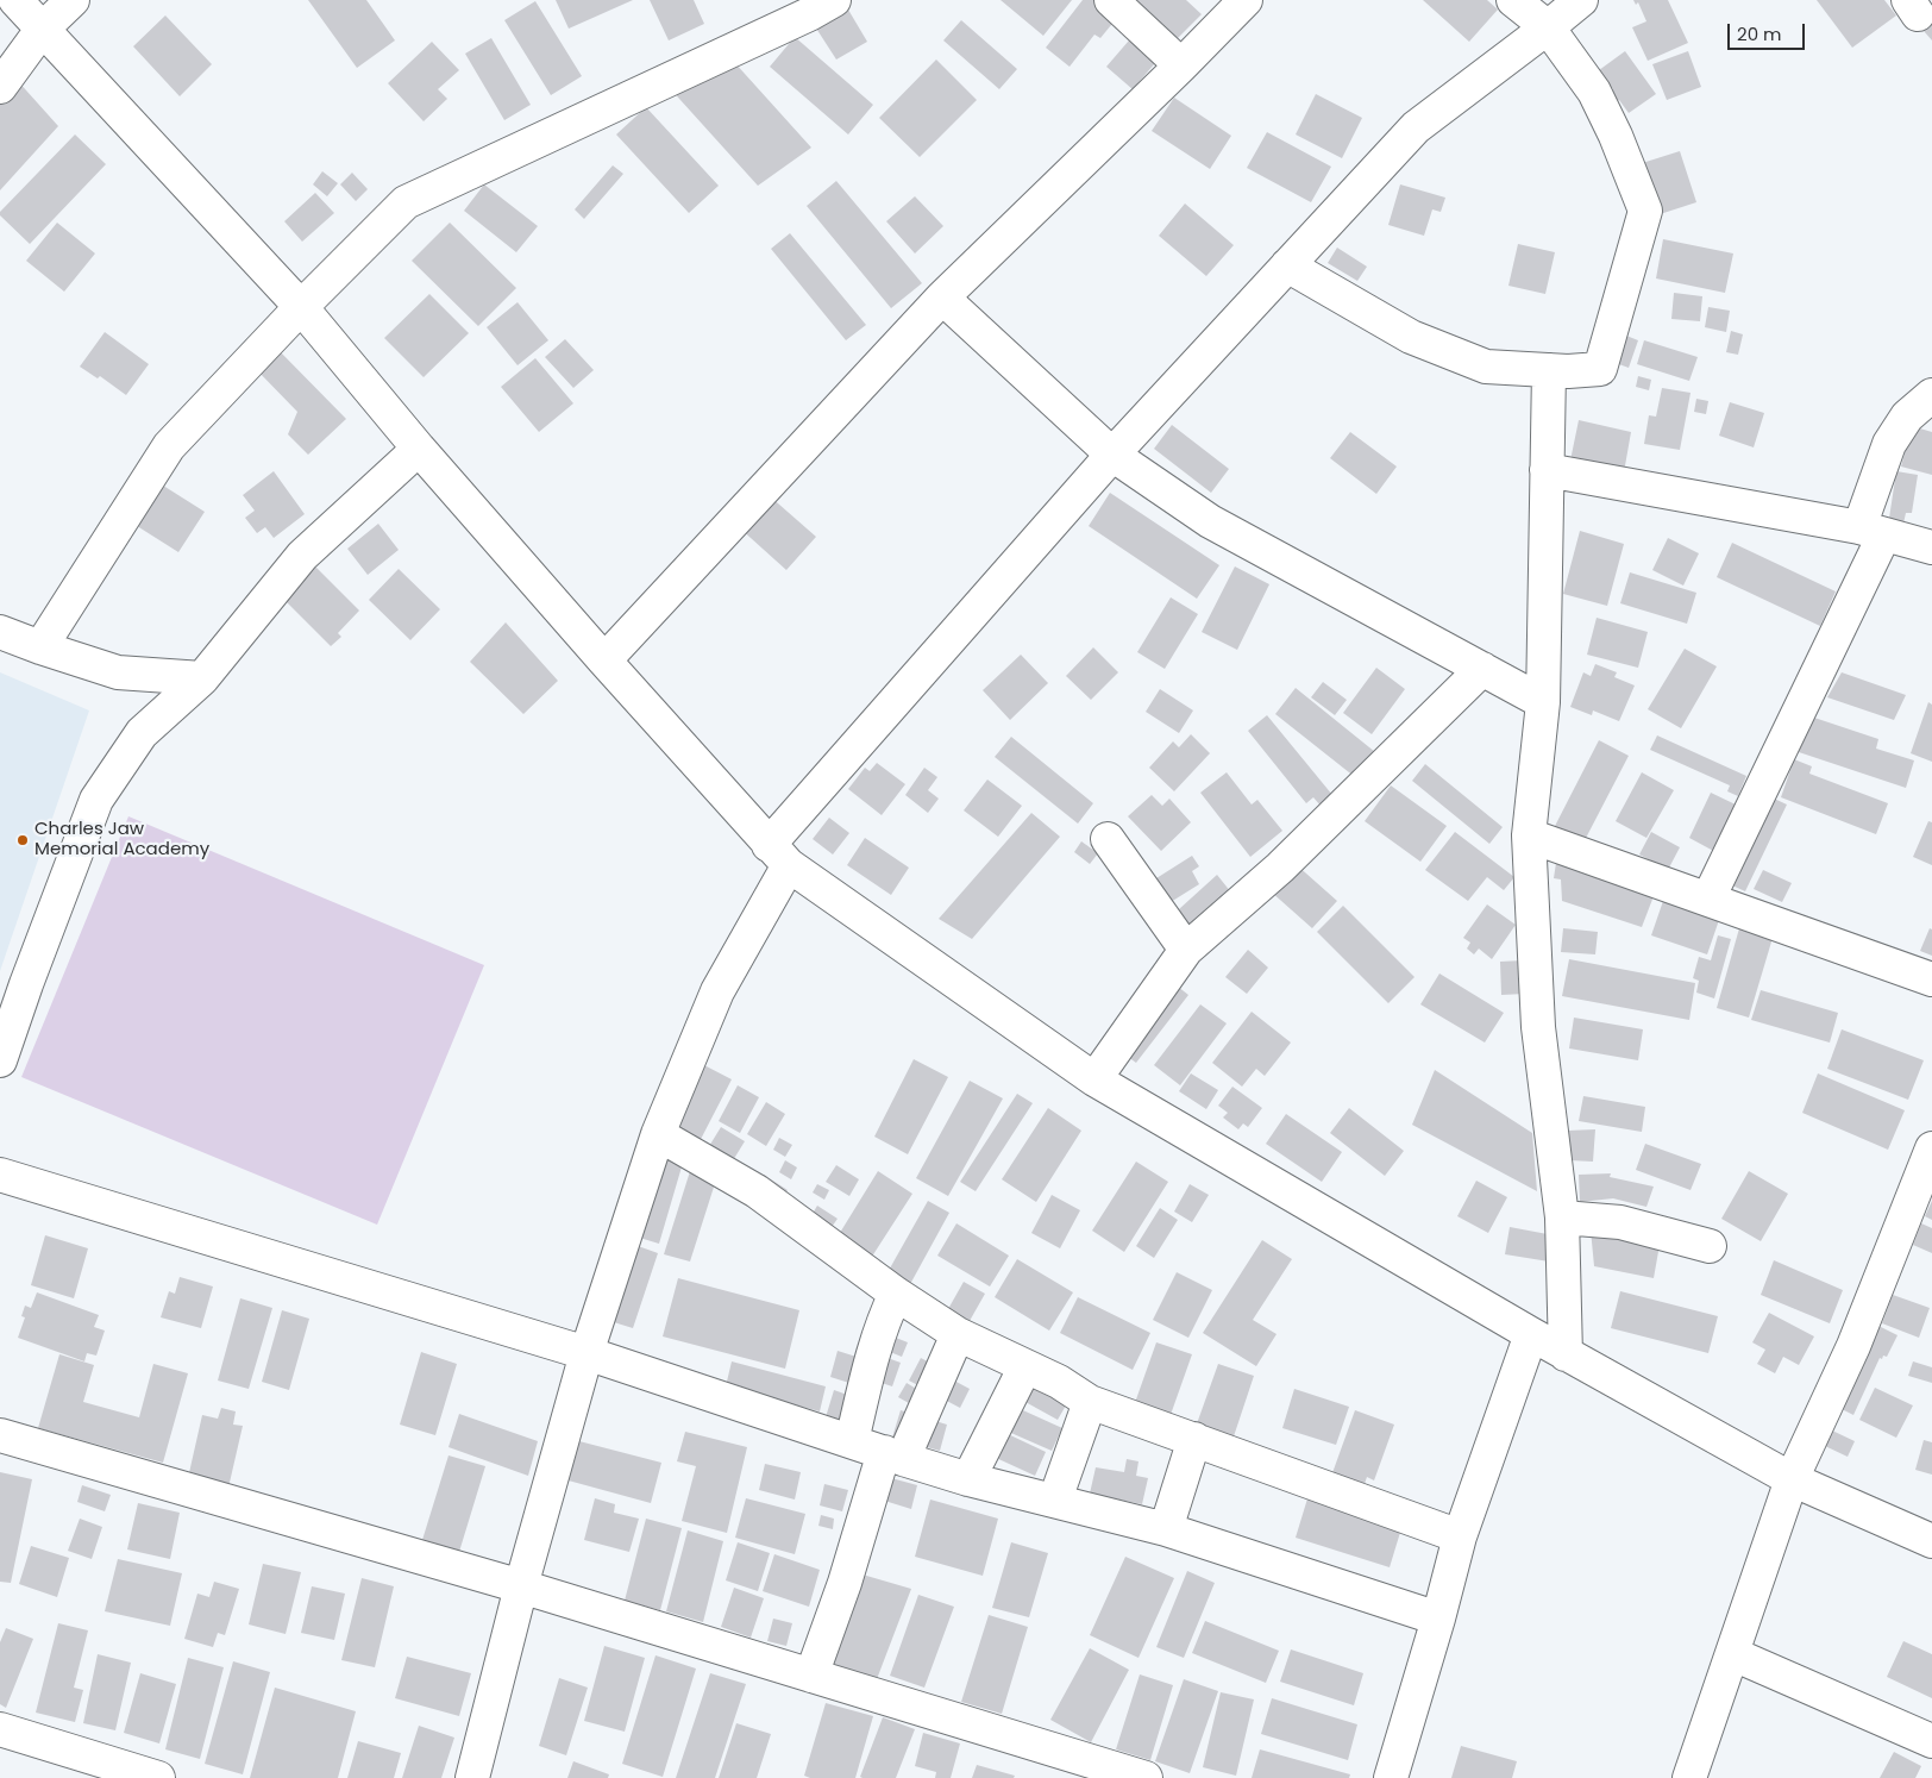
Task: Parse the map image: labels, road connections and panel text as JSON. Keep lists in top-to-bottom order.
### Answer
{
  "places": ["Charles Jaw Memorial Academy"],
  "scale_bar": "20 m"
}
